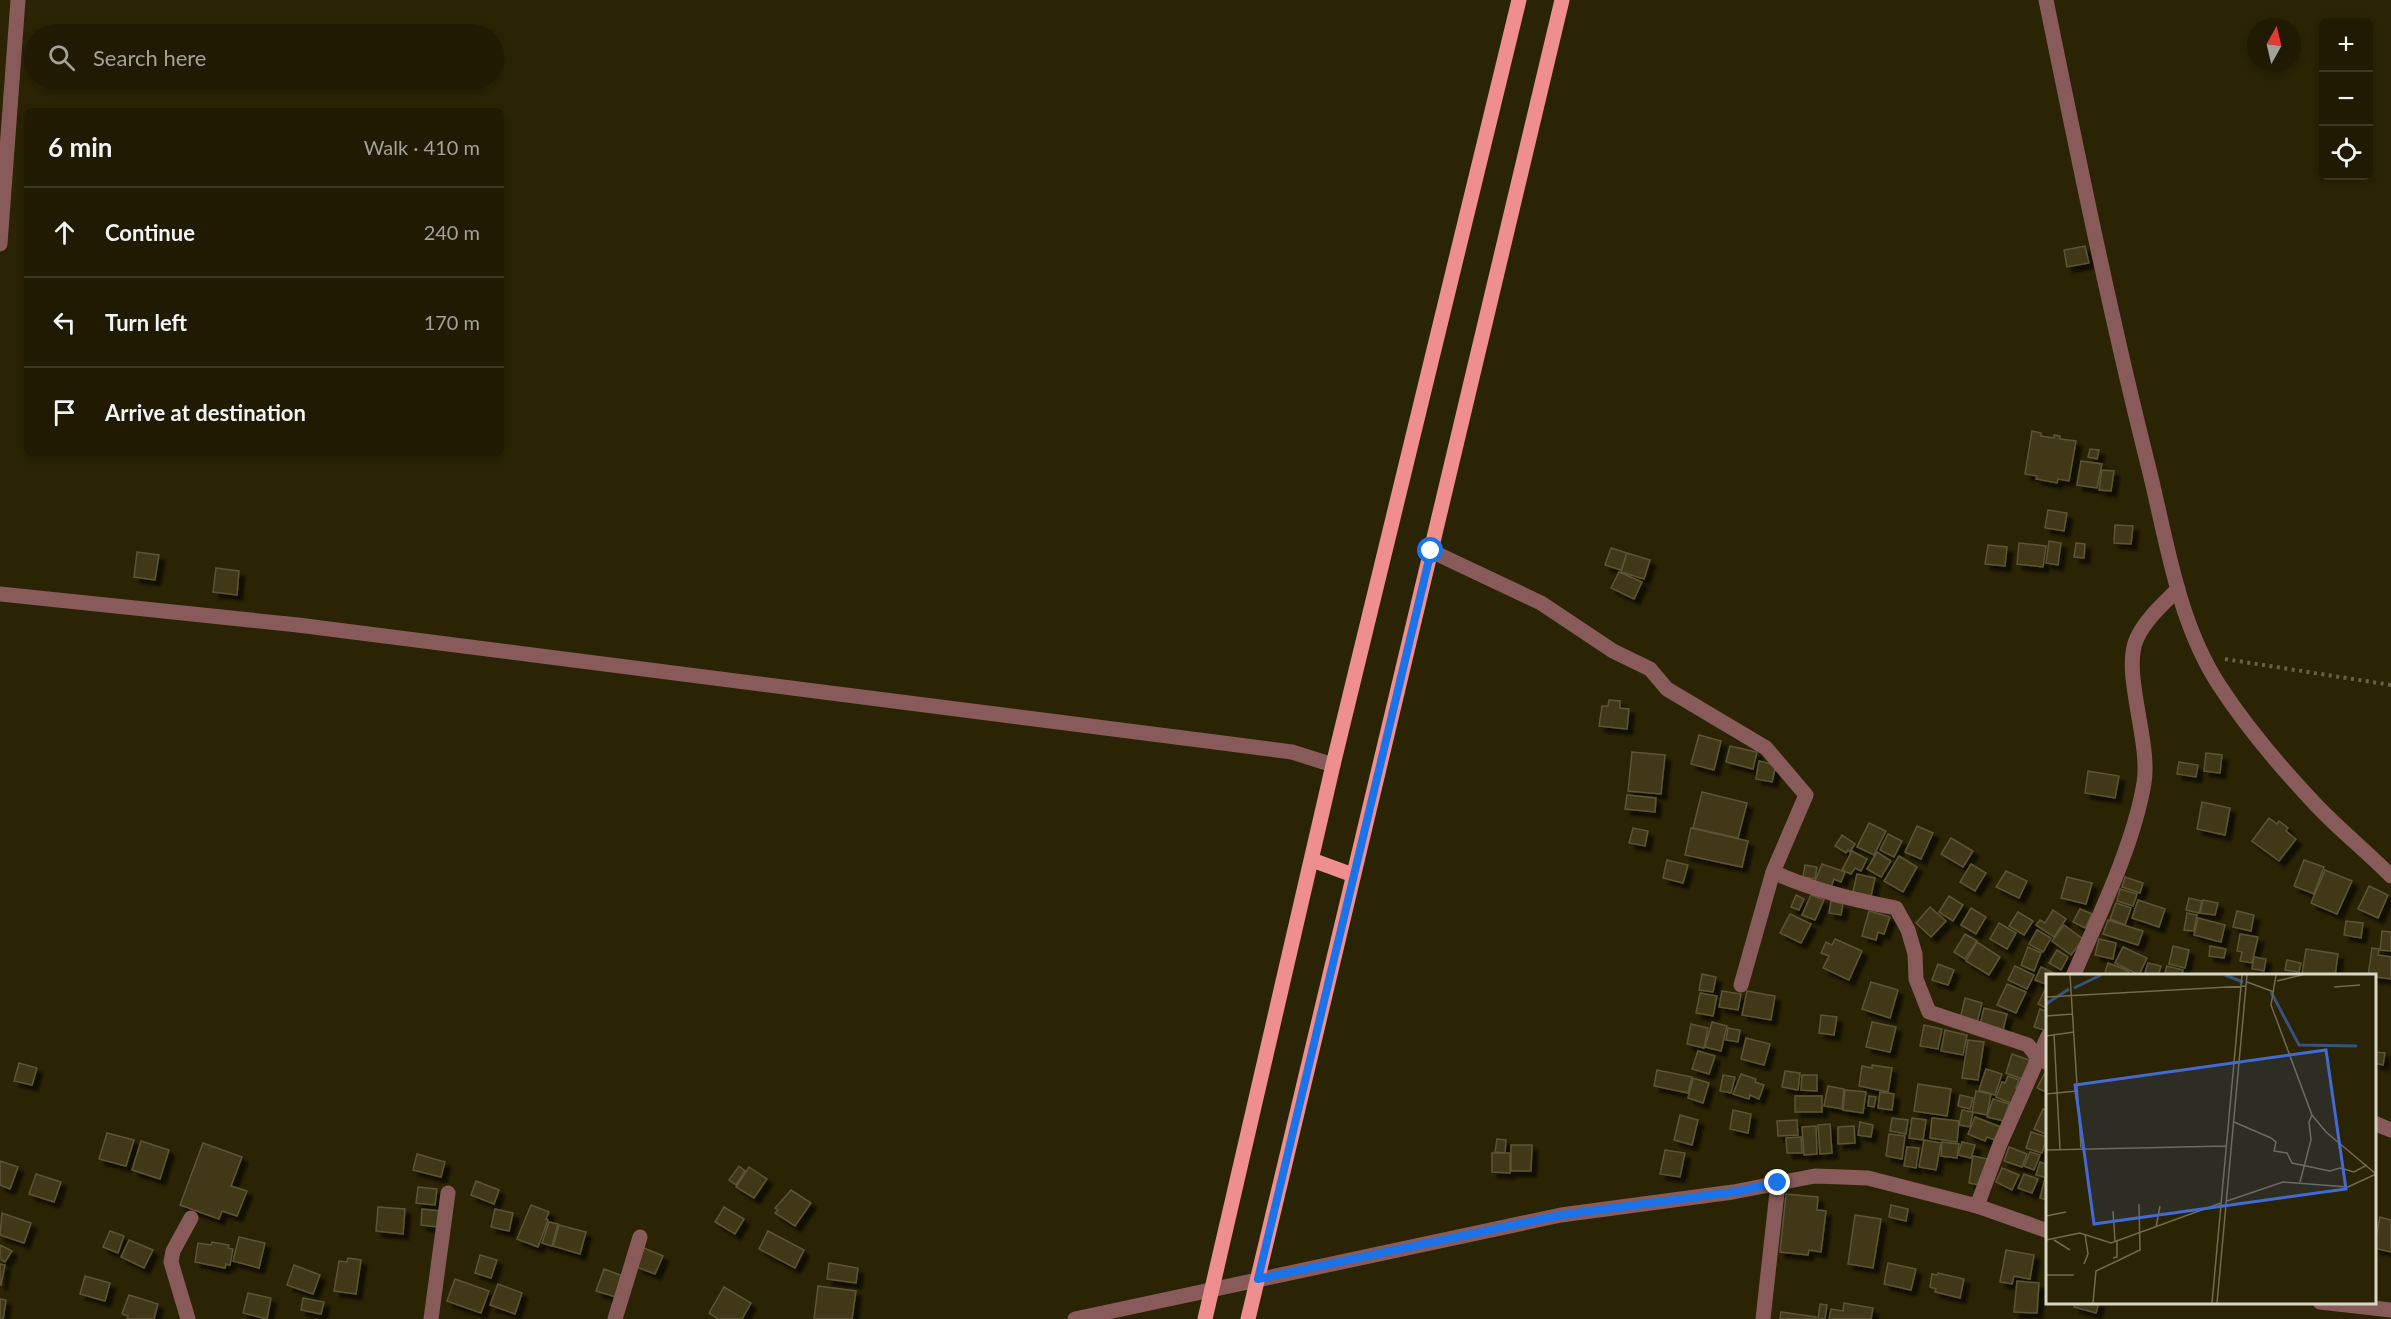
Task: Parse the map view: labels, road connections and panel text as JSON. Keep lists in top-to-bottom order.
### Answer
{
  "north": "top",
  "page": {
    "map_buttons": ["+", "−"],
    "search": "Search here",
    "heading": ["6 min", "Walk · 410 m"],
    "list": [
      ["Continue", "240 m"],
      ["Turn left", "170 m"],
      "Arrive at destination"
    ]
  }
}
